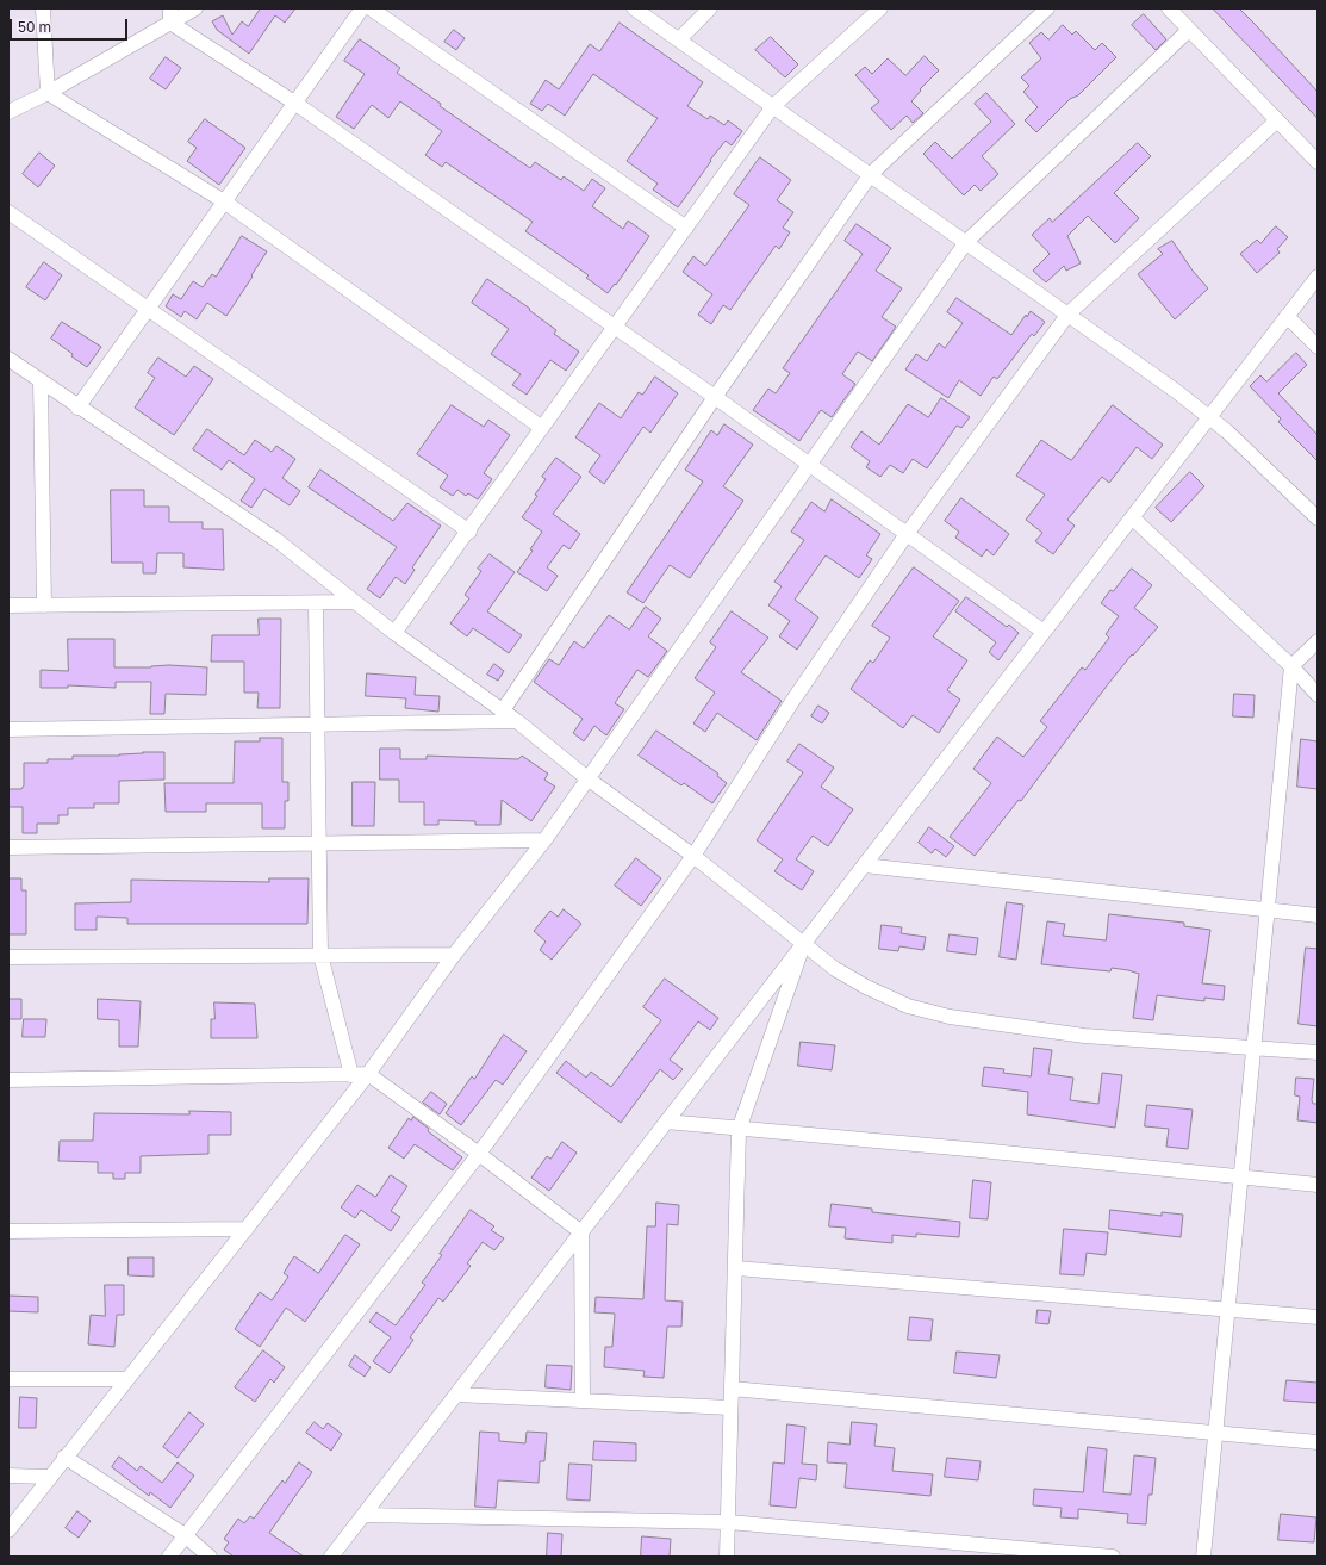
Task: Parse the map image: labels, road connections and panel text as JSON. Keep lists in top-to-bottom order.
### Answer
{
  "scale_bar": "50 m"
}
